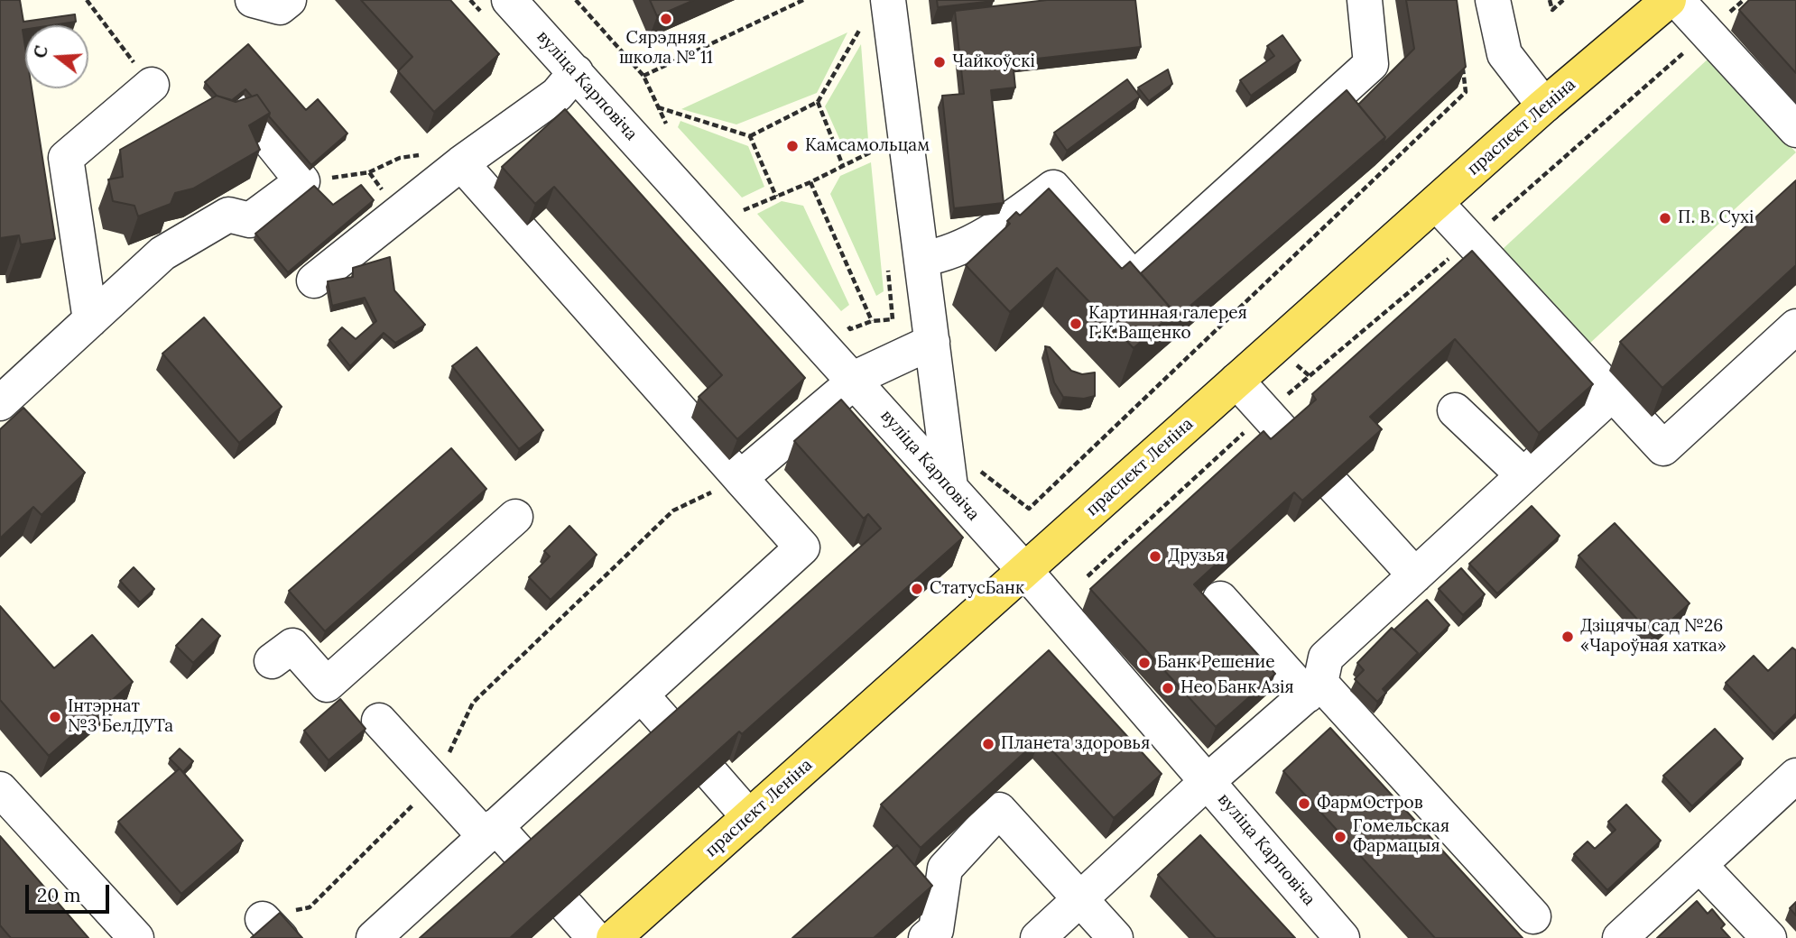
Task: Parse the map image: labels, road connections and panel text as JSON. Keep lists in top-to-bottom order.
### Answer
{
  "streets": {
    "main road": ["праспект Леніна"],
    "street": ["вуліца Карповіча"]
  },
  "crossings": [
    ["вуліца Карповіча", "праспект Леніна"]
  ],
  "places": [
    "Сярэдняя школа № 11",
    "Чайкоўскі",
    "Камсамольцам",
    "П. В. Сухі",
    "Картинная галерея Г.К.Ващенко",
    "Друзья",
    "СтатусБанк",
    "Дзіцячы сад №26 «Чароўная хатка»",
    "Банк Решение",
    "Нео Банк Азія",
    "Інтэрнат №3 БелДУТа",
    "Планета здоровья",
    "ФармОстров",
    "Гомельская Фармацыя"
  ],
  "scale_bar": "20 m",
  "north": "left"
}
